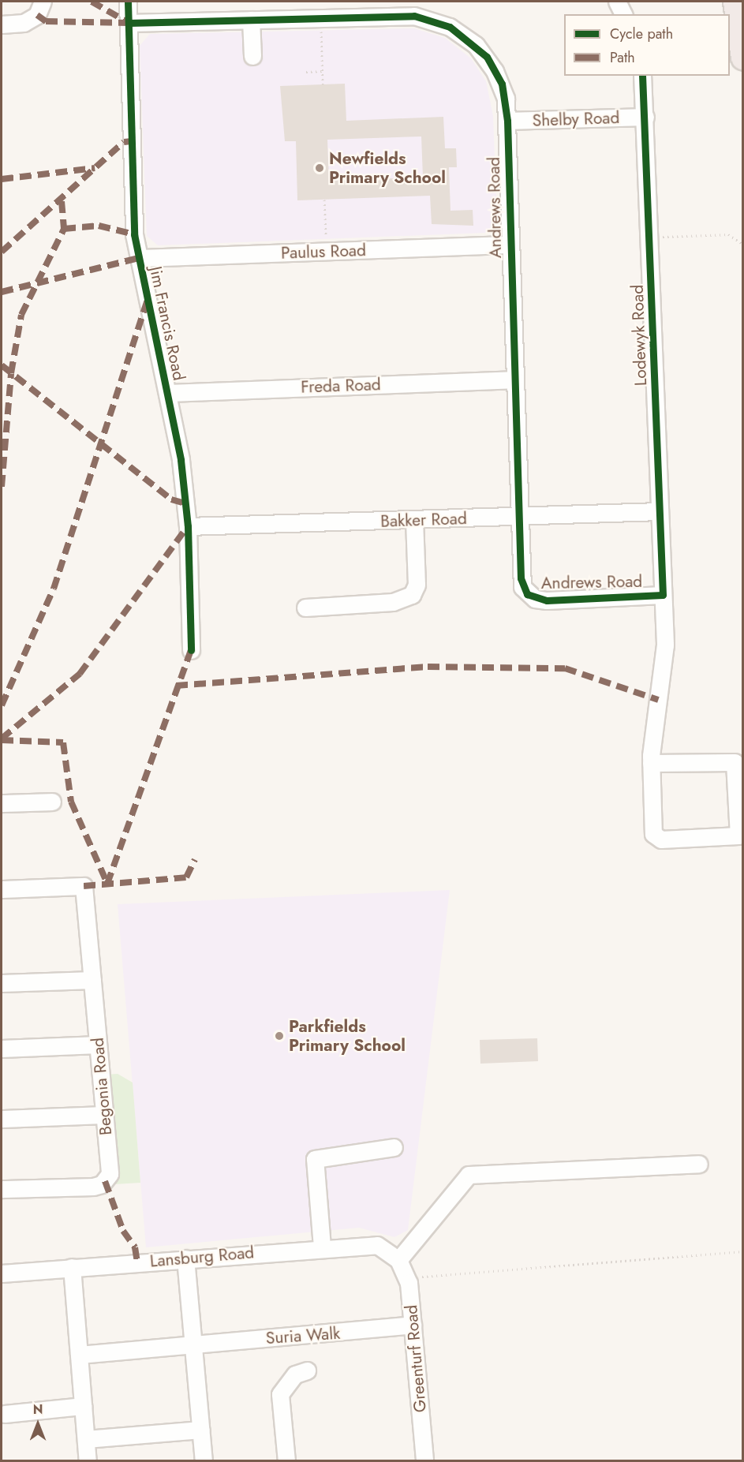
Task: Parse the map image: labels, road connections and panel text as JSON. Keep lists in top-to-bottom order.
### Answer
{
  "streets": {
    "street": [
      "Shelby Road",
      "Andrews Road",
      "Paulus Road",
      "Jim Francis Road",
      "Lodewyk Road",
      "Freda Road",
      "Bakker Road",
      "Begonia Road",
      "Lansburg Road",
      "Suria Walk",
      "Greenturf Road"
    ]
  },
  "crossings": [
    ["Shelby Road", "Andrews Road"],
    ["Shelby Road", "Lodewyk Road"],
    ["Andrews Road", "Paulus Road"],
    ["Andrews Road", "Jim Francis Road"],
    ["Andrews Road", "Lodewyk Road"],
    ["Andrews Road", "Freda Road"],
    ["Andrews Road", "Bakker Road"],
    ["Paulus Road", "Jim Francis Road"],
    ["Jim Francis Road", "Freda Road"],
    ["Jim Francis Road", "Bakker Road"],
    ["Lodewyk Road", "Bakker Road"],
    ["Lansburg Road", "Greenturf Road"],
    ["Suria Walk", "Greenturf Road"]
  ],
  "places": ["Newfields Primary School", "Parkfields Primary School"],
  "legend": ["Cycle path", "Path"],
  "north": "top"
}
